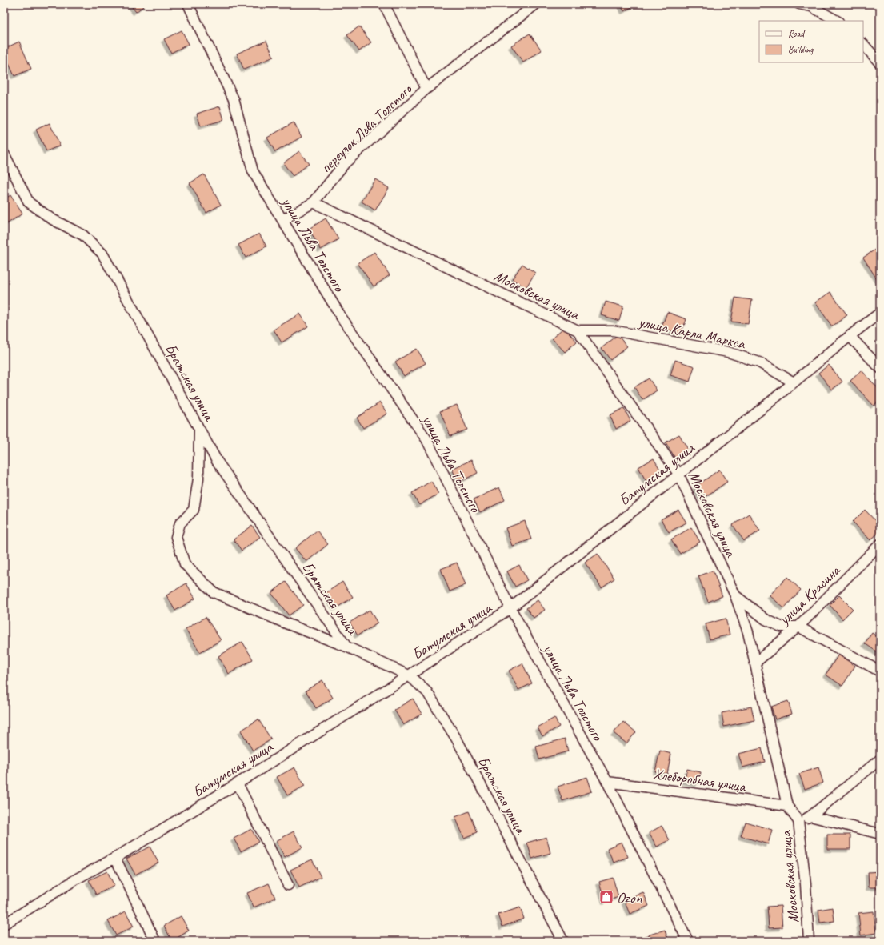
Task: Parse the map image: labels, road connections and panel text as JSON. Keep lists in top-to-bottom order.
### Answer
{
  "streets": {
    "street": [
      "переулок Льва Толстого",
      "улица Льва Толстого",
      "Московская улица",
      "улица Карла Маркса",
      "Братская улица",
      "Батумская улица",
      "улица Красина",
      "Хлеборобная улица"
    ]
  },
  "crossings": [
    ["переулок Льва Толстого", "Московская улица"],
    ["улица Льва Толстого", "Батумская улица"],
    ["улица Льва Толстого", "Хлеборобная улица"],
    ["Московская улица", "улица Карла Маркса"],
    ["Московская улица", "Батумская улица"],
    ["Московская улица", "улица Красина"],
    ["Московская улица", "Хлеборобная улица"],
    ["улица Карла Маркса", "Батумская улица"],
    ["Братская улица", "Батумская улица"]
  ],
  "places": {
    "shop": ["Ozon"]
  },
  "legend": ["Road", "Building"]
}
